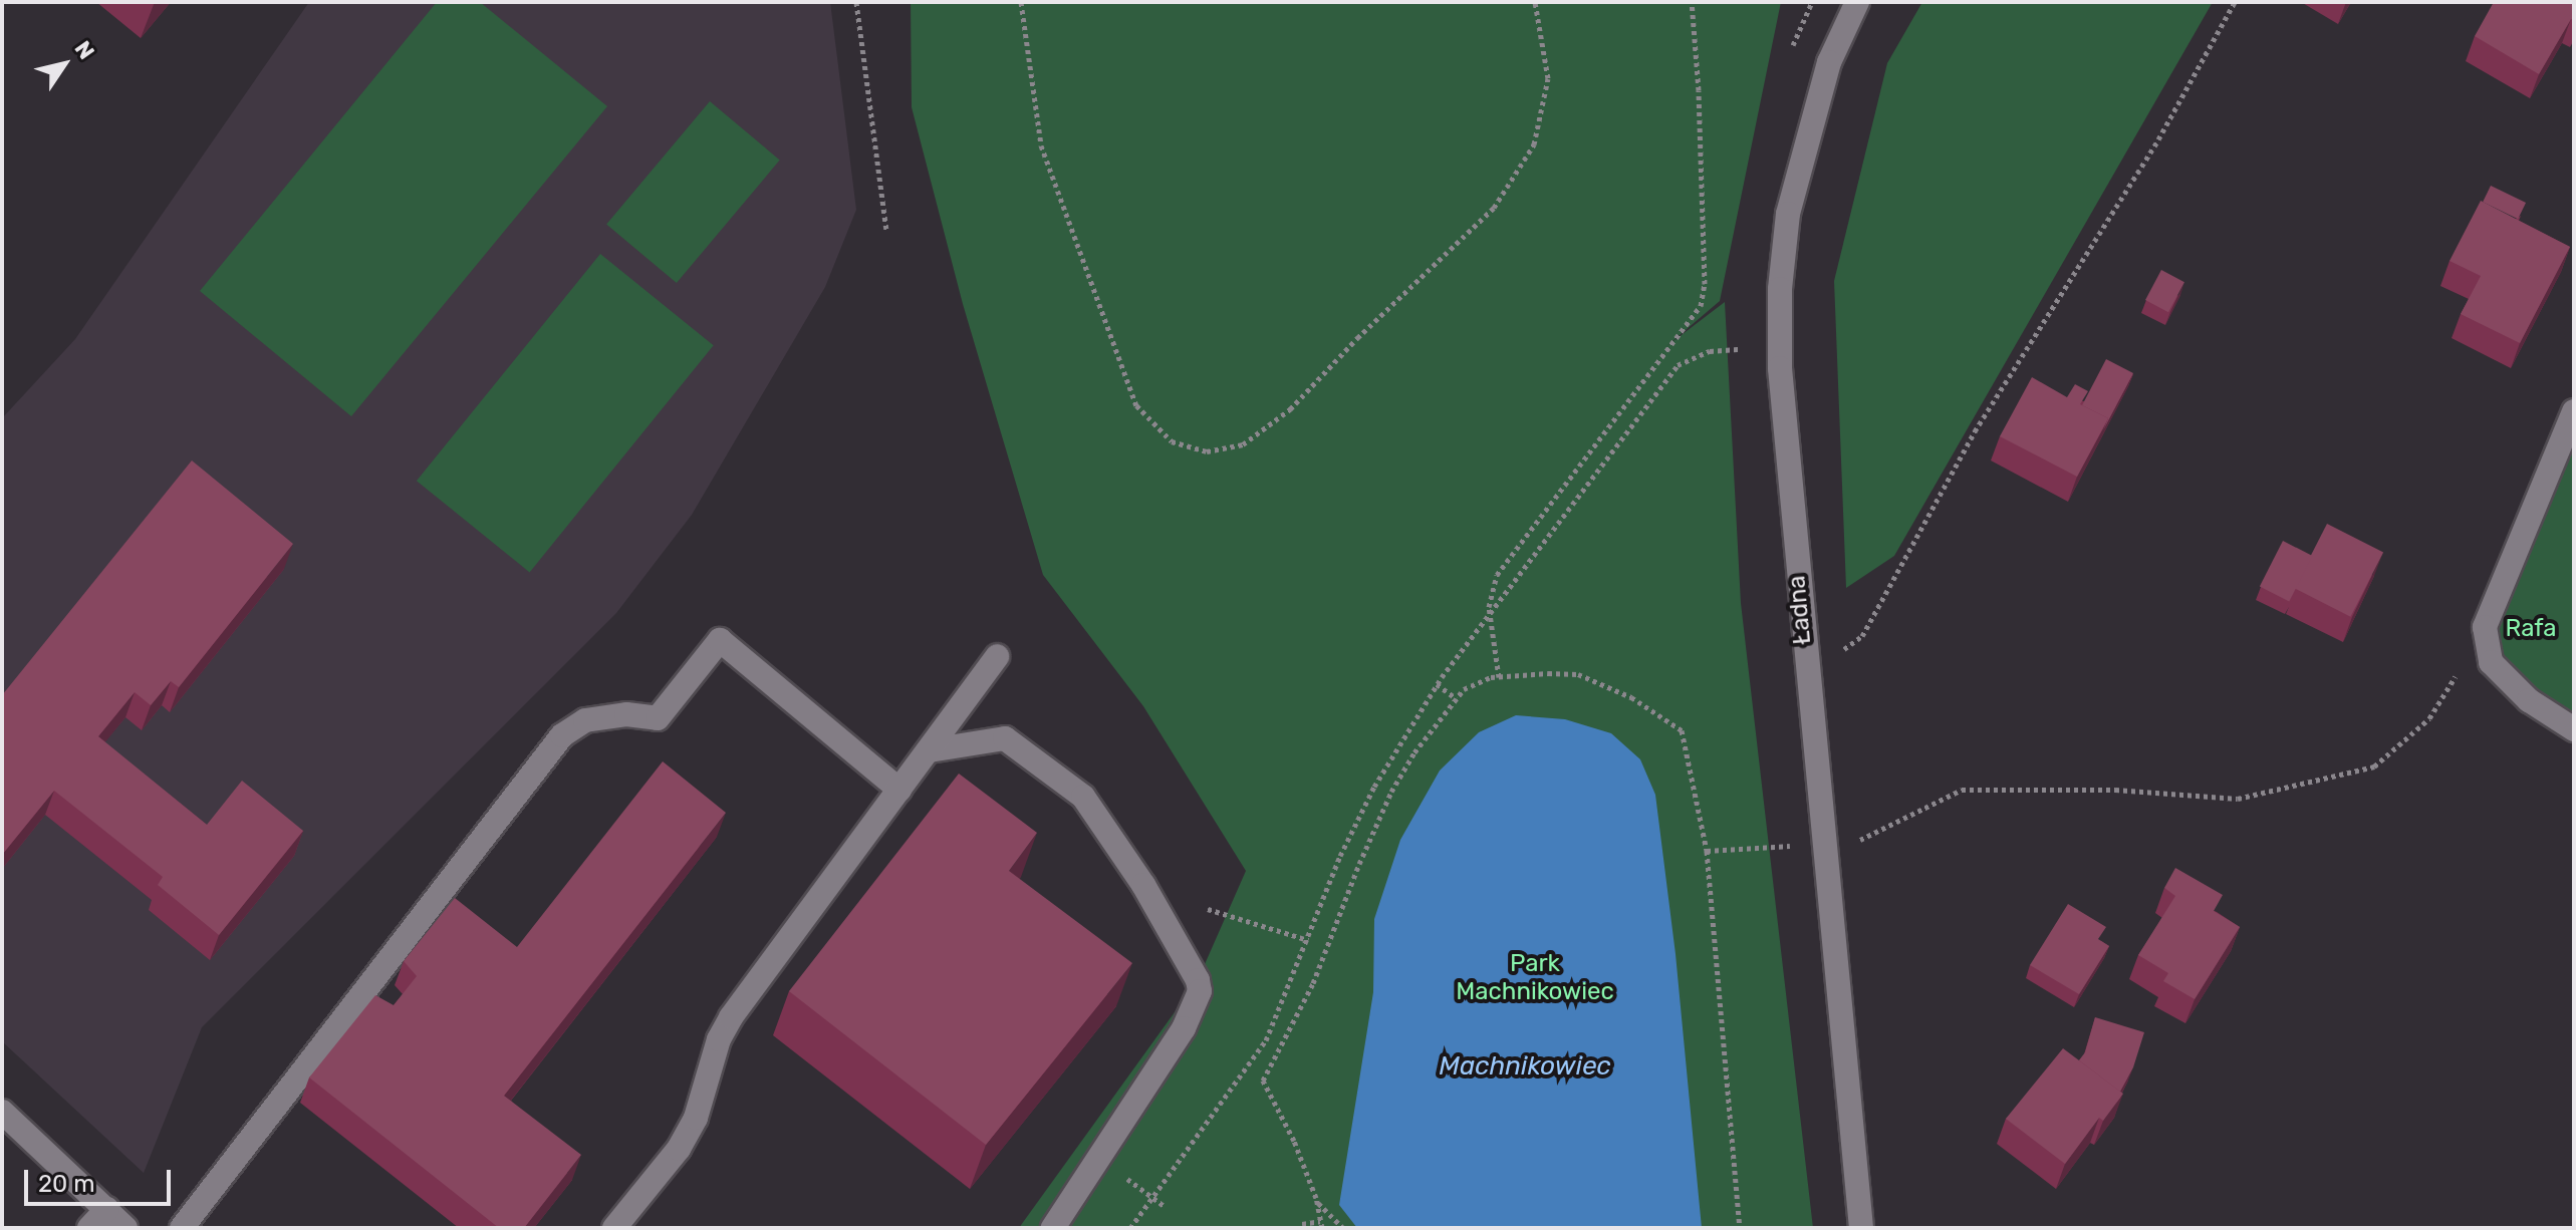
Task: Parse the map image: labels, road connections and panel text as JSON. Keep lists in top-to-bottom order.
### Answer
{
  "streets": {
    "street": ["Ładna"]
  },
  "water": ["Machnikowiec"],
  "parks": ["Rafa", "Park Machnikowiec"],
  "scale_bar": "20 m",
  "north": "top right"
}
